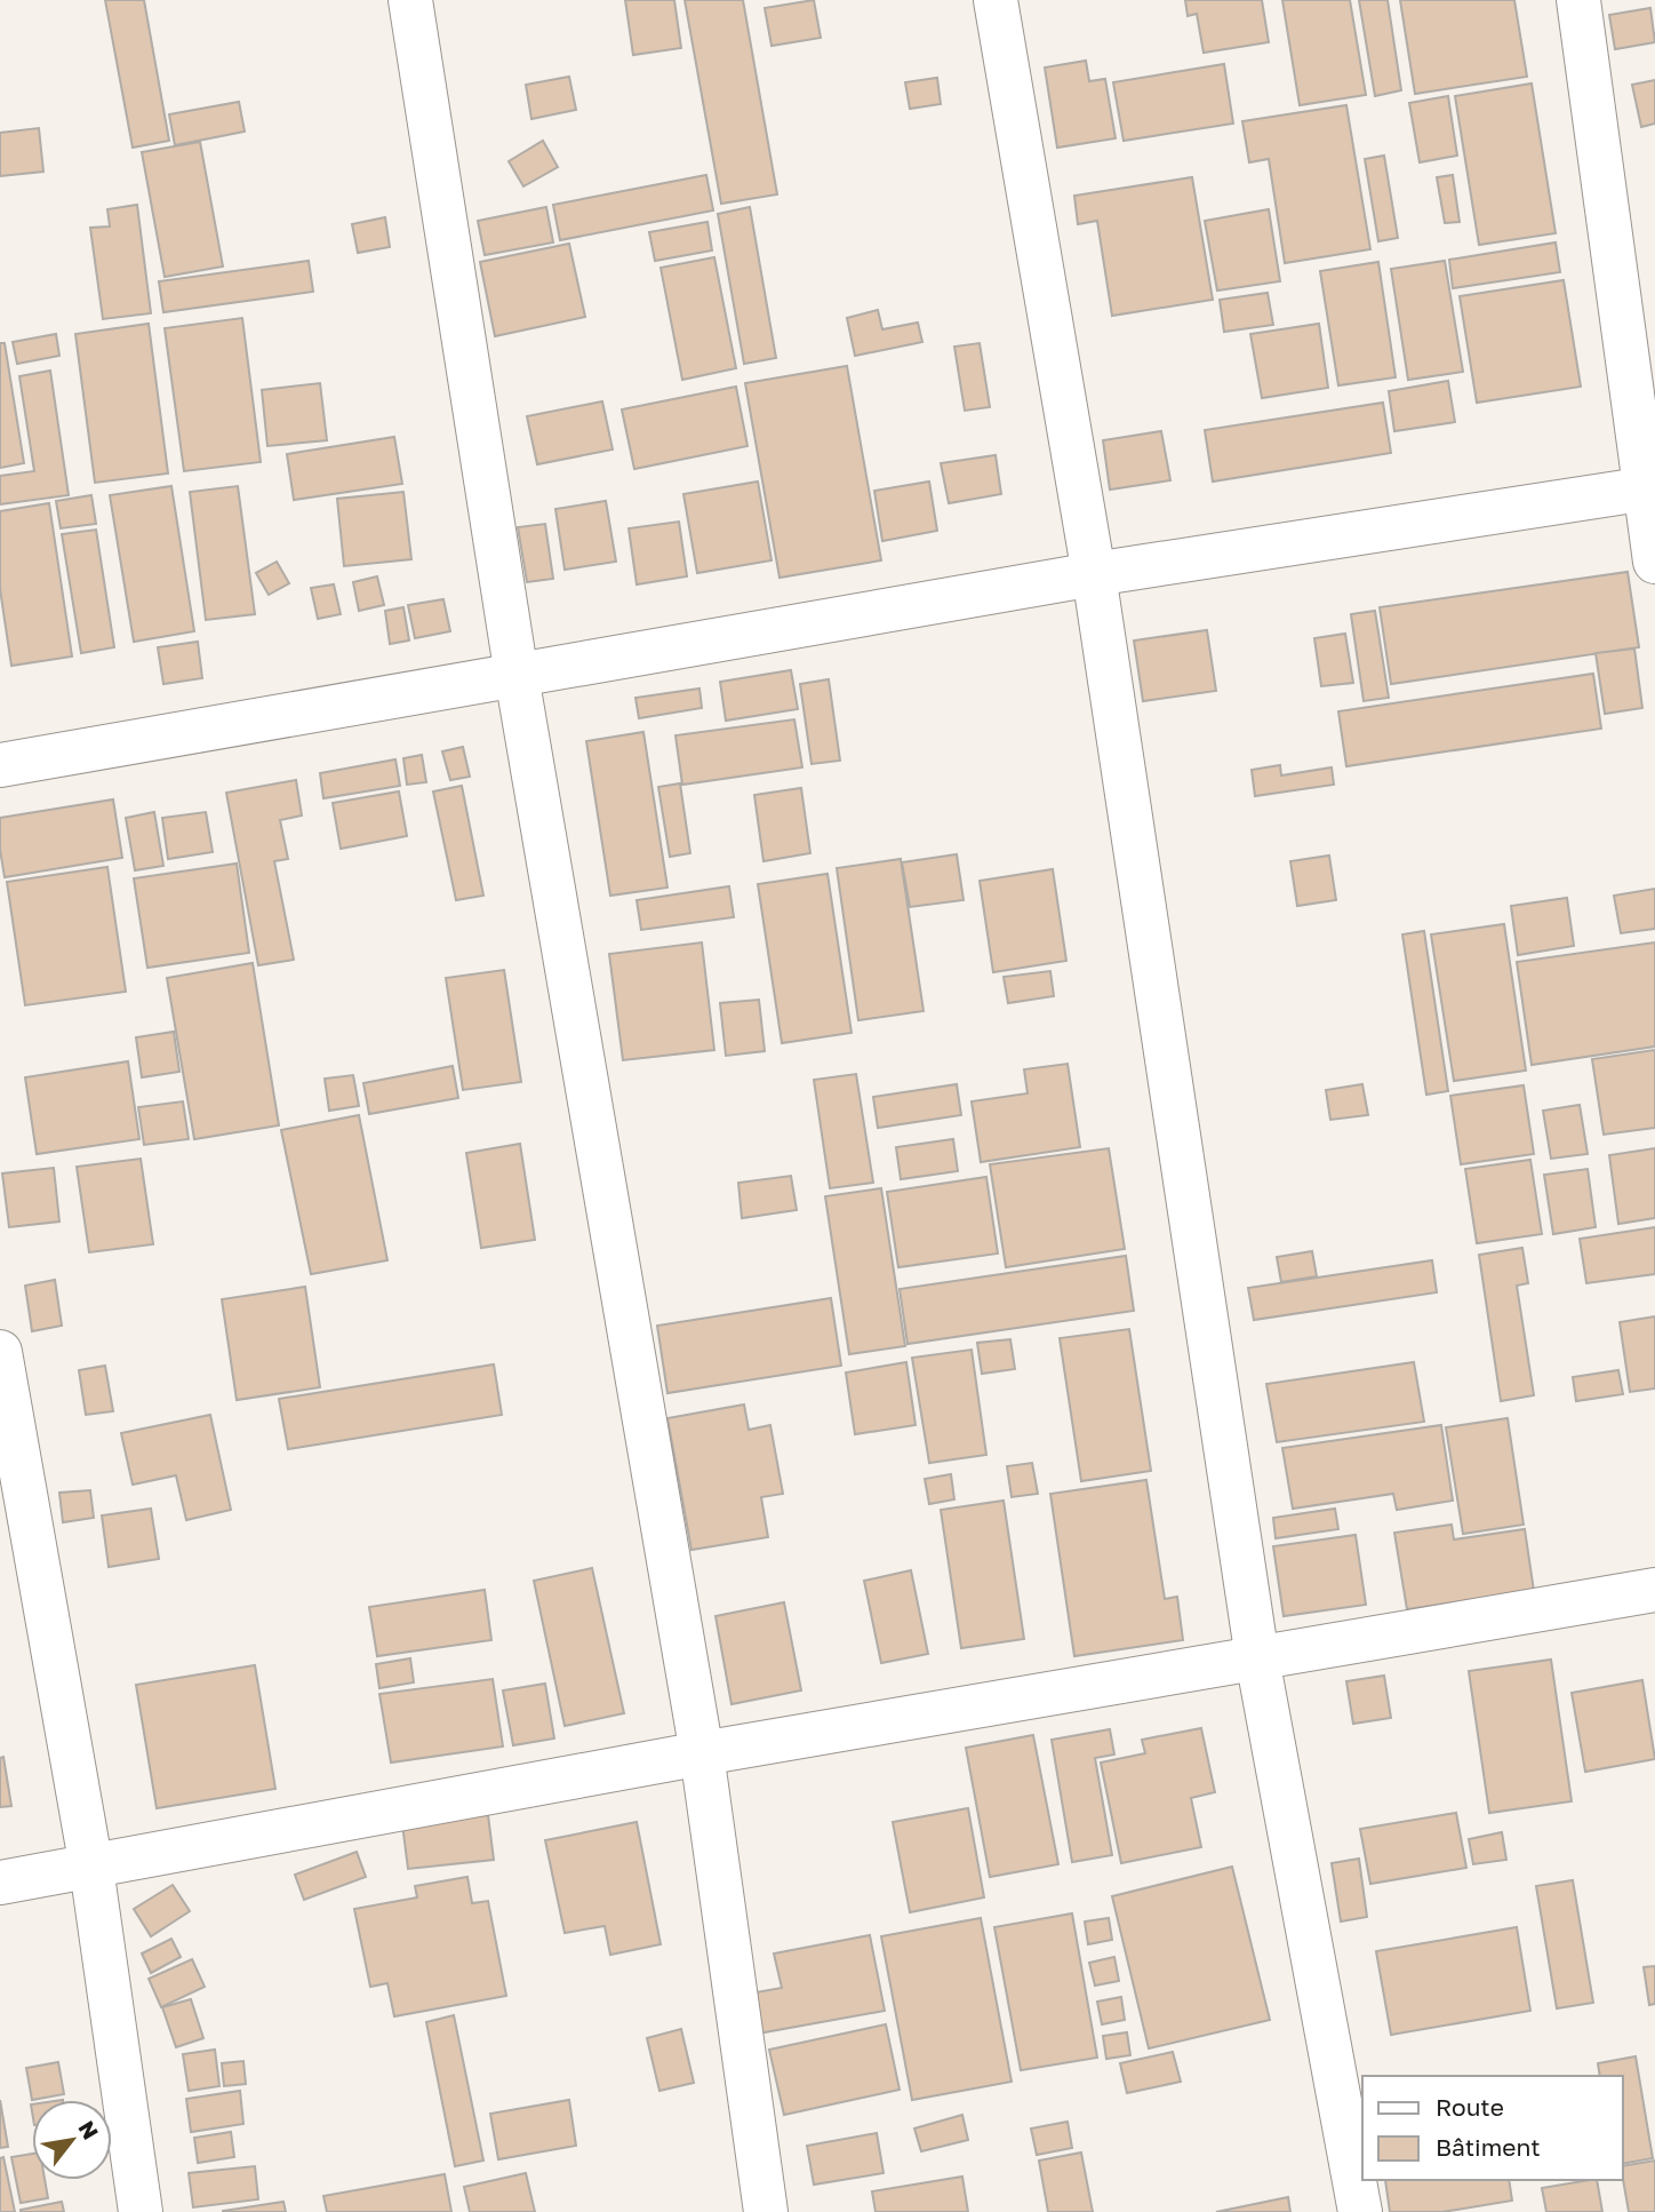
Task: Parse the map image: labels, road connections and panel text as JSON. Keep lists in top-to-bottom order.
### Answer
{
  "legend": ["Route", "Bâtiment"],
  "north": "top right"
}
